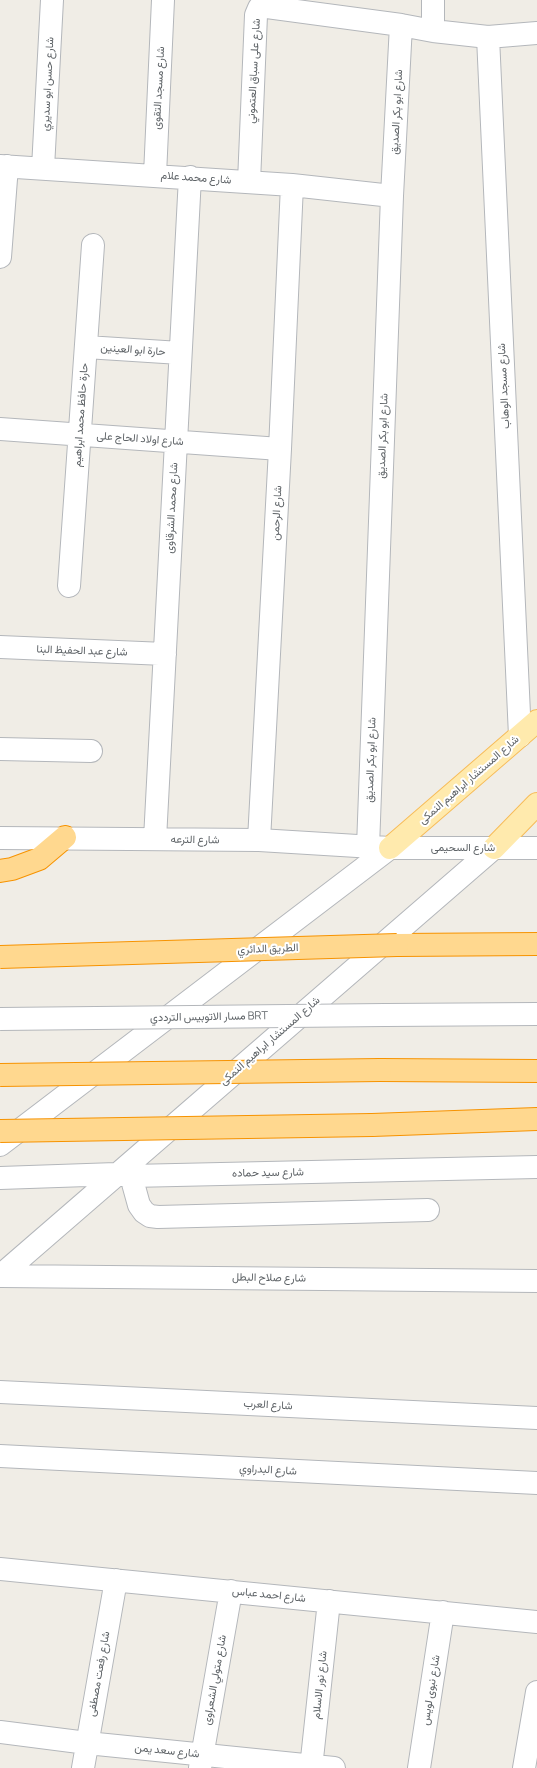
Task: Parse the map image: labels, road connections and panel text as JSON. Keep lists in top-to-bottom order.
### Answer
{
  "streets": {
    "highway": ["الطريق الدائري"],
    "main road": ["شارع المستشار ابراهيم النمكى"],
    "street": [
      "شارع على سباق العتموني",
      "شارع حسن ابو سديري",
      "شارع مسجد التقوى",
      "شارع ابو بكر الصديق",
      "شارع محمد علام",
      "حارة ابو العينين",
      "شارع مسجد الوهاب",
      "حارة حافظ محمد ابراهيم",
      "شارع اولاد الحاج على",
      "شارع محمد الشرقاوى",
      "شارع الرحمن",
      "شارع عبد الحفيظ البنا",
      "شارع الترعه",
      "شارع السحيمى",
      "مسار الاتوبيس الترددي BRT",
      "شارع سيد حماده",
      "شارع صلاح البطل",
      "شارع العرب",
      "شارع البدراوي",
      "شارع احمد عباس",
      "شارع رفعت مصطفى",
      "شارع متولي الشعراوى",
      "شارع نور الاسلام",
      "شارع نبوى لويس",
      "شارع سعد يمن"
    ]
  },
  "crossings": [
    ["شارع على سباق العتموني", "شارع ابو بكر الصديق"],
    ["شارع على سباق العتموني", "شارع محمد علام"],
    ["شارع حسن ابو سديري", "شارع محمد علام"],
    ["شارع مسجد التقوى", "شارع محمد علام"],
    ["شارع ابو بكر الصديق", "شارع محمد علام"],
    ["شارع ابو بكر الصديق", "شارع الترعه"],
    ["شارع محمد علام", "شارع محمد الشرقاوى"],
    ["شارع محمد علام", "شارع الرحمن"],
    ["حارة ابو العينين", "حارة حافظ محمد ابراهيم"],
    ["حارة ابو العينين", "شارع محمد الشرقاوى"],
    ["شارع مسجد الوهاب", "شارع المستشار ابراهيم النمكى"],
    ["حارة حافظ محمد ابراهيم", "شارع اولاد الحاج على"],
    ["شارع اولاد الحاج على", "شارع محمد الشرقاوى"],
    ["شارع اولاد الحاج على", "شارع الرحمن"],
    ["شارع محمد الشرقاوى", "شارع عبد الحفيظ البنا"],
    ["شارع محمد الشرقاوى", "شارع الترعه"],
    ["شارع الرحمن", "شارع الترعه"],
    ["شارع المستشار ابراهيم النمكى", "شارع الترعه"],
    ["شارع المستشار ابراهيم النمكى", "شارع السحيمى"],
    ["شارع المستشار ابراهيم النمكى", "شارع سيد حماده"],
    ["شارع المستشار ابراهيم النمكى", "شارع صلاح البطل"],
    ["شارع الترعه", "شارع السحيمى"],
    ["شارع احمد عباس", "شارع رفعت مصطفى"],
    ["شارع احمد عباس", "شارع متولي الشعراوى"],
    ["شارع احمد عباس", "شارع نور الاسلام"],
    ["شارع احمد عباس", "شارع نبوى لويس"],
    ["شارع رفعت مصطفى", "شارع سعد يمن"],
    ["شارع متولي الشعراوى", "شارع سعد يمن"],
    ["شارع نور الاسلام", "شارع سعد يمن"]
  ]
}
